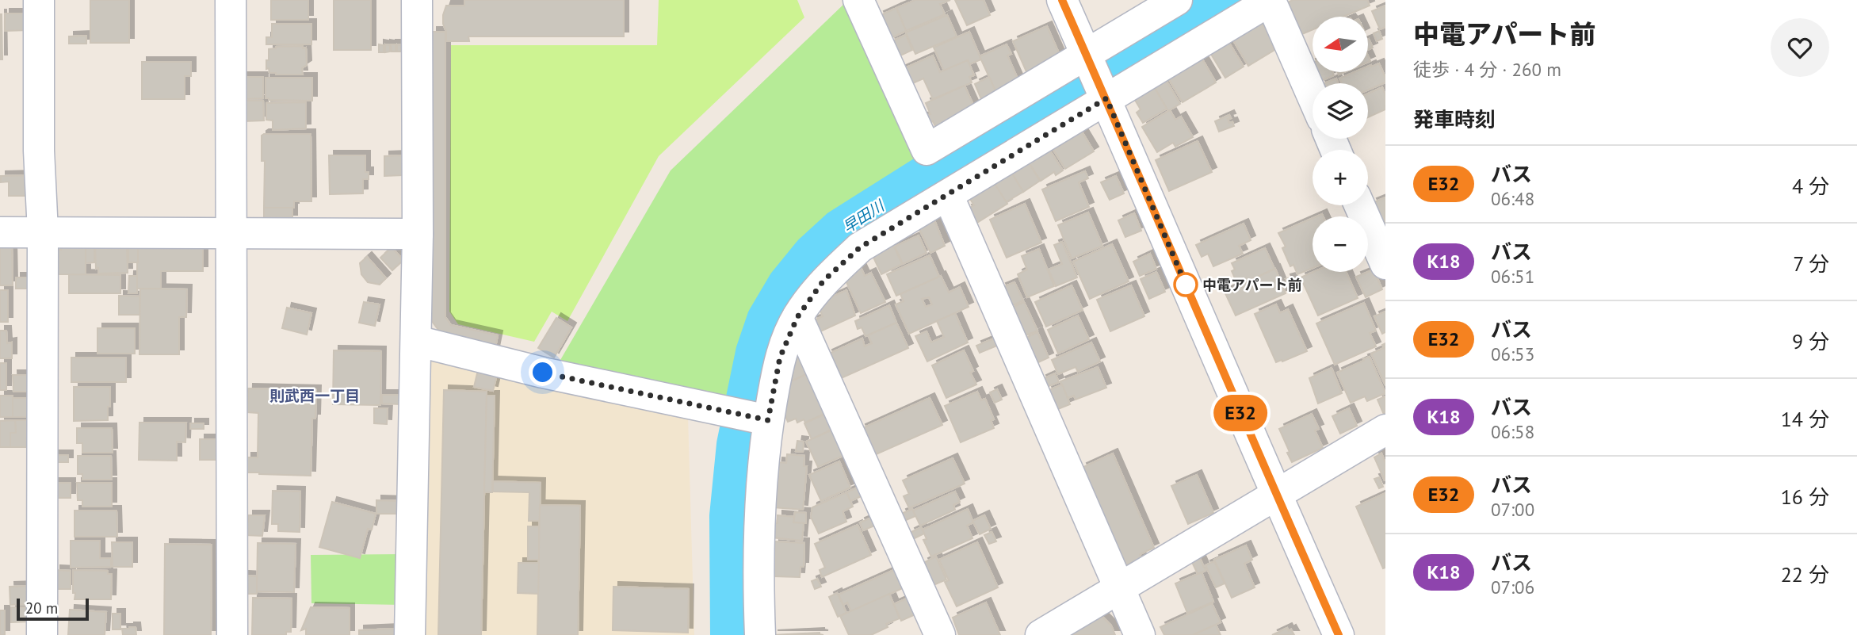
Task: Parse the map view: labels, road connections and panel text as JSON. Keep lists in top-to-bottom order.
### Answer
{
  "districts": ["則武西一丁目"],
  "water": ["早田川"],
  "places": ["中電アパート前"],
  "lines": ["bus line E32"],
  "scale_bar": "20 m",
  "north": "left",
  "page": {
    "on_map": "E32",
    "heading": [
      ["中電アパート前", "徒歩 · 4 分 · 260 m"],
      "発車時刻"
    ],
    "map_buttons": ["+", "−"],
    "list": [
      {
        "mark": "E32",
        "name": "バス",
        "note": "06:48",
        "value": "4 分"
      },
      {
        "mark": "K18",
        "name": "バス",
        "note": "06:51",
        "value": "7 分"
      },
      {
        "mark": "E32",
        "name": "バス",
        "note": "06:53",
        "value": "9 分"
      },
      {
        "mark": "K18",
        "name": "バス",
        "note": "06:58",
        "value": "14 分"
      },
      {
        "mark": "E32",
        "name": "バス",
        "note": "07:00",
        "value": "16 分"
      },
      {
        "mark": "K18",
        "name": "バス",
        "note": "07:06",
        "value": "22 分"
      }
    ],
    "scale": "20 m"
  }
}
